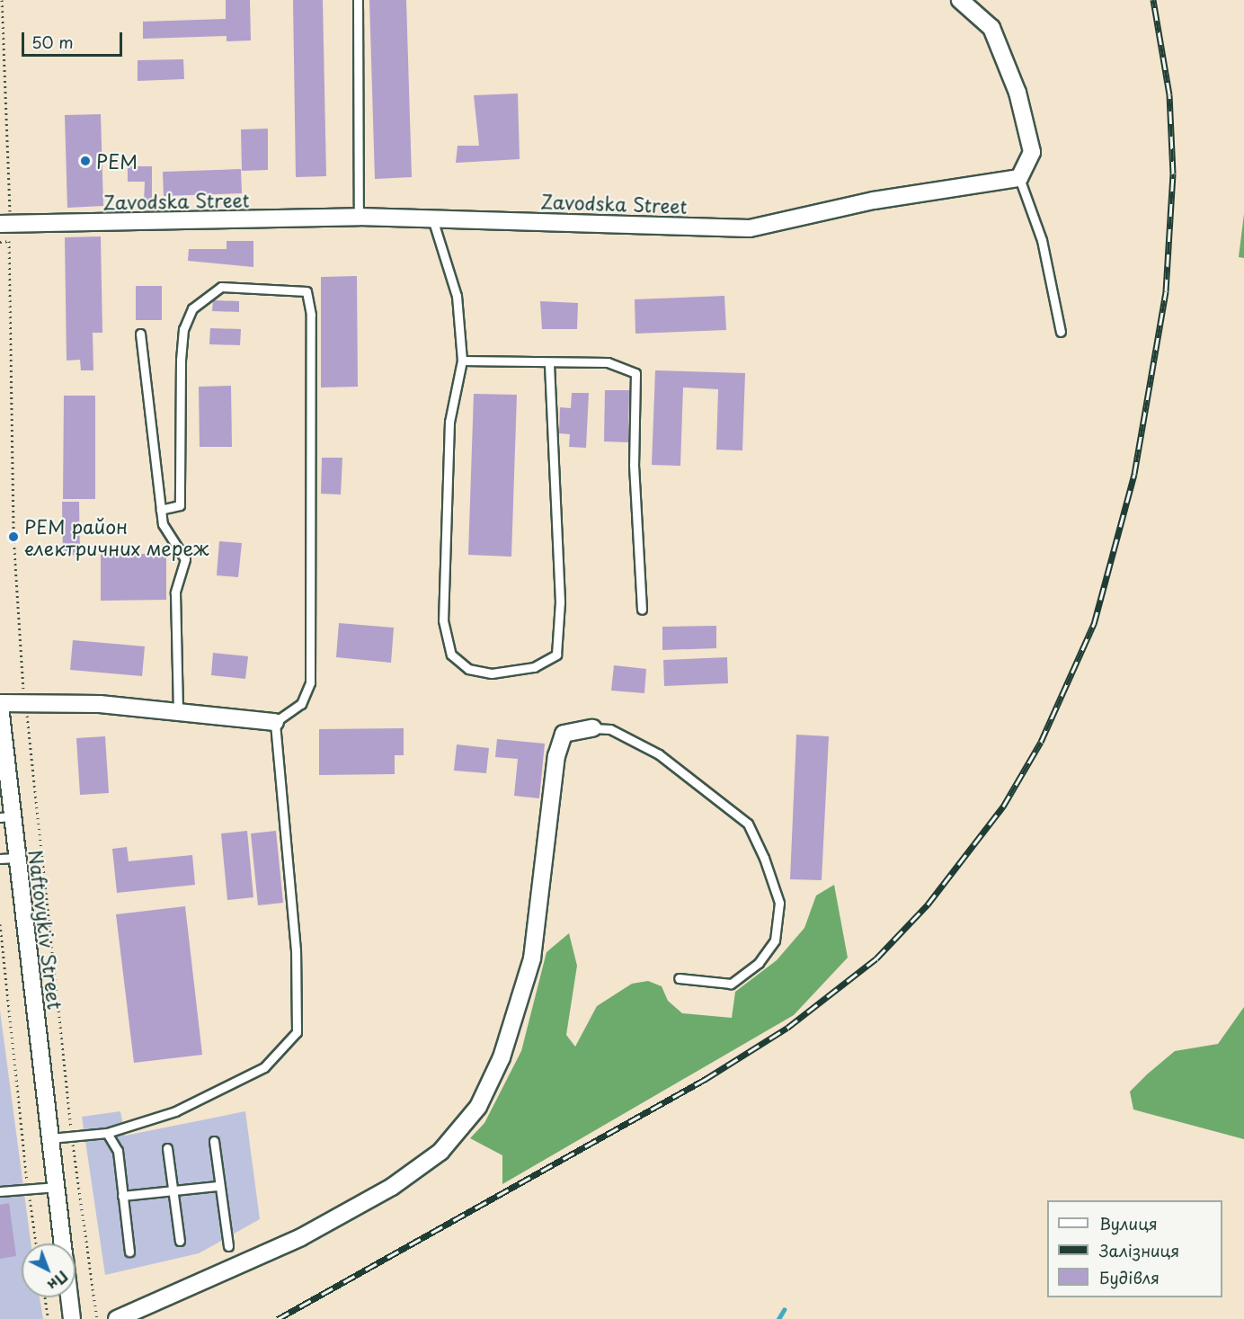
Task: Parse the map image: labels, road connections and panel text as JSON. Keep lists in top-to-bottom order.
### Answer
{
  "streets": {
    "street": ["Zavodska Street", "Naftovykiv Street"]
  },
  "places": ["РЕМ", "РЕМ район електричних мереж"],
  "legend": ["Вулиця", "Залізниця", "Будівля"],
  "scale_bar": "50 m",
  "north": "bottom right"
}
